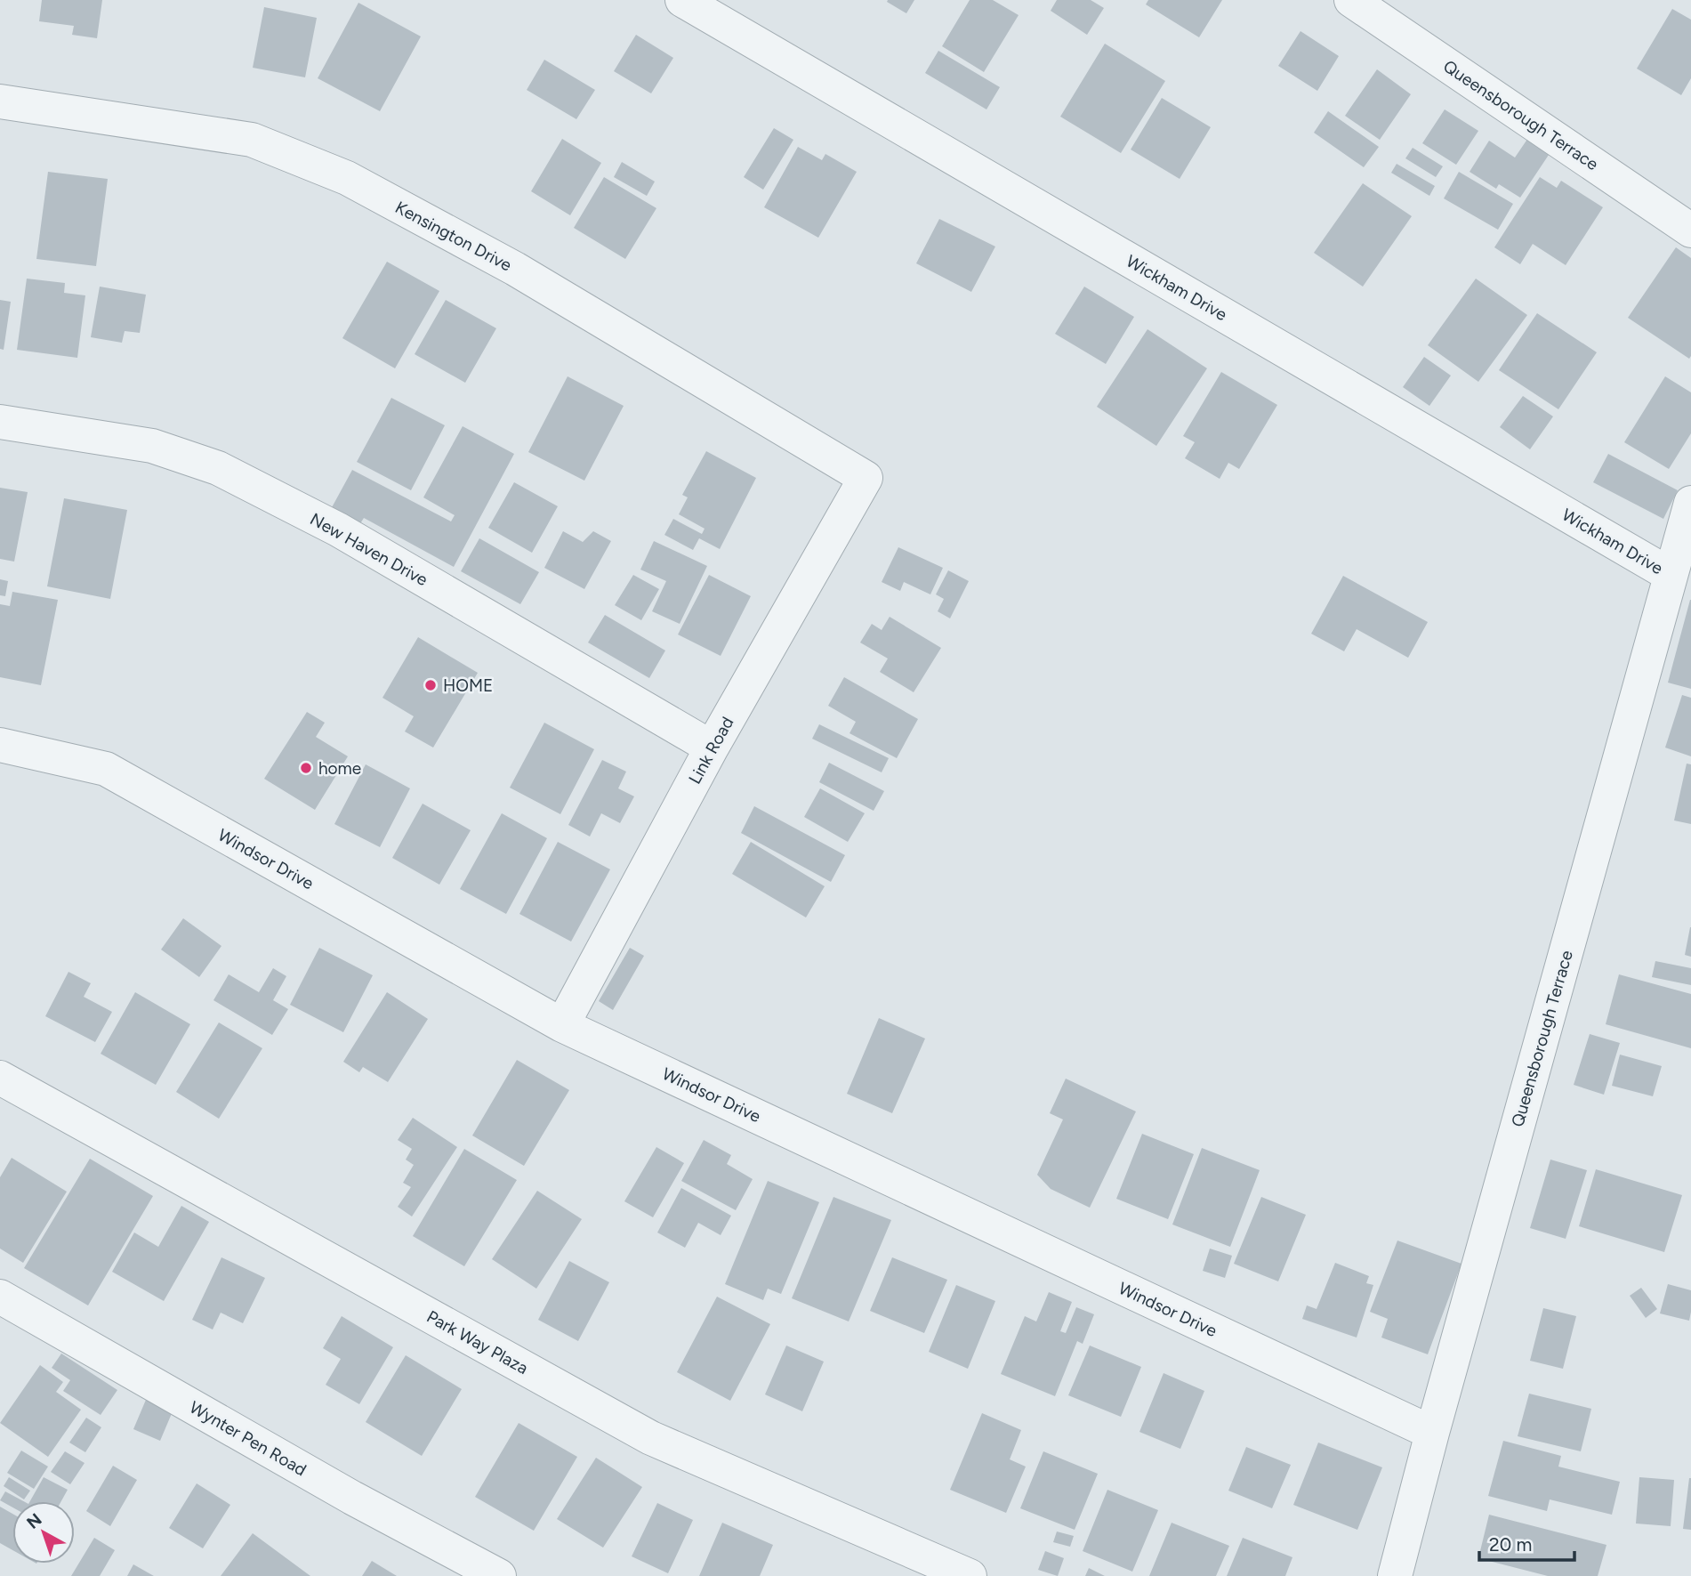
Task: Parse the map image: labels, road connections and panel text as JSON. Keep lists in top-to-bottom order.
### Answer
{
  "streets": {
    "street": [
      "Queensborough Terrace",
      "Kensington Drive",
      "Wickham Drive",
      "New Haven Drive",
      "Link Road",
      "Windsor Drive",
      "Park Way Plaza",
      "Wynter Pen Road"
    ]
  },
  "crossings": [
    ["Queensborough Terrace", "Wickham Drive"],
    ["Queensborough Terrace", "Windsor Drive"],
    ["Kensington Drive", "Link Road"],
    ["New Haven Drive", "Link Road"],
    ["Link Road", "Windsor Drive"]
  ],
  "places": ["HOME", "home"],
  "scale_bar": "20 m",
  "north": "top left"
}
